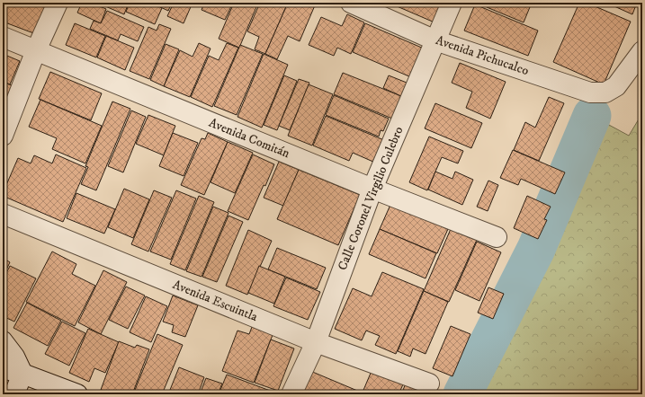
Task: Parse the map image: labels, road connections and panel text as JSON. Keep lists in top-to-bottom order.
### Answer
{
  "streets": {
    "street": [
      "Avenida Pichucalco",
      "Avenida Comitán",
      "Calle Coronel Virgilio Culebro",
      "Avenida Escuintla"
    ]
  },
  "crossings": [
    ["Avenida Pichucalco", "Calle Coronel Virgilio Culebro"],
    ["Avenida Comitán", "Calle Coronel Virgilio Culebro"],
    ["Calle Coronel Virgilio Culebro", "Avenida Escuintla"]
  ]
}
